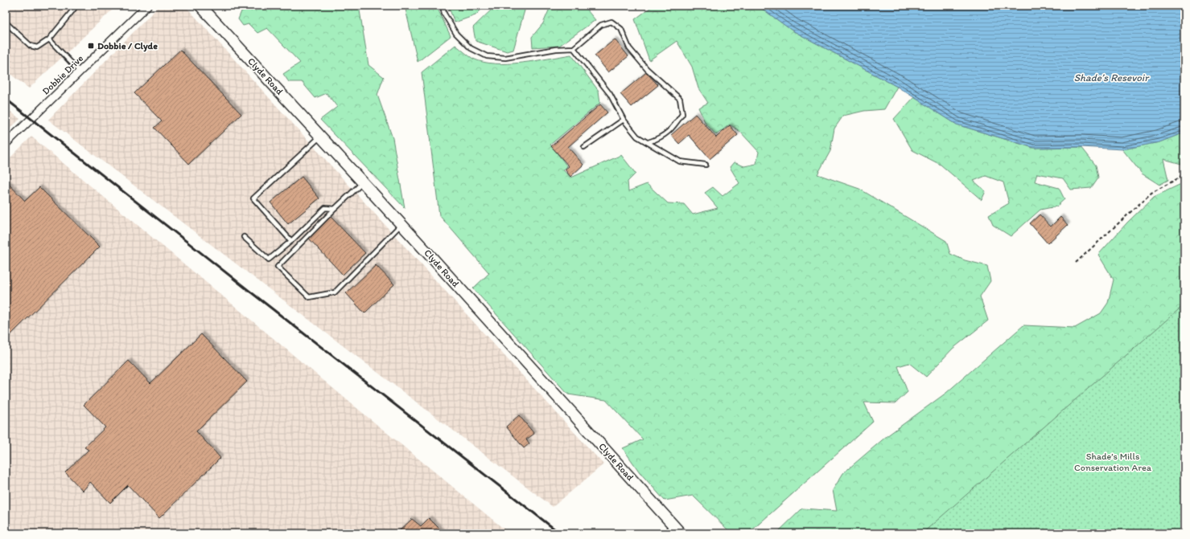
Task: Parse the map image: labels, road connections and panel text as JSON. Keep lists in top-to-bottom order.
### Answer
{
  "streets": {
    "main road": ["Clyde Road"],
    "street": ["Dobbie Drive"]
  },
  "water": ["Shade’s Resevoir"],
  "parks": ["Shade’s Mills Conservation Area"],
  "places": {
    "transit": ["Dobbie / Clyde"]
  }
}
